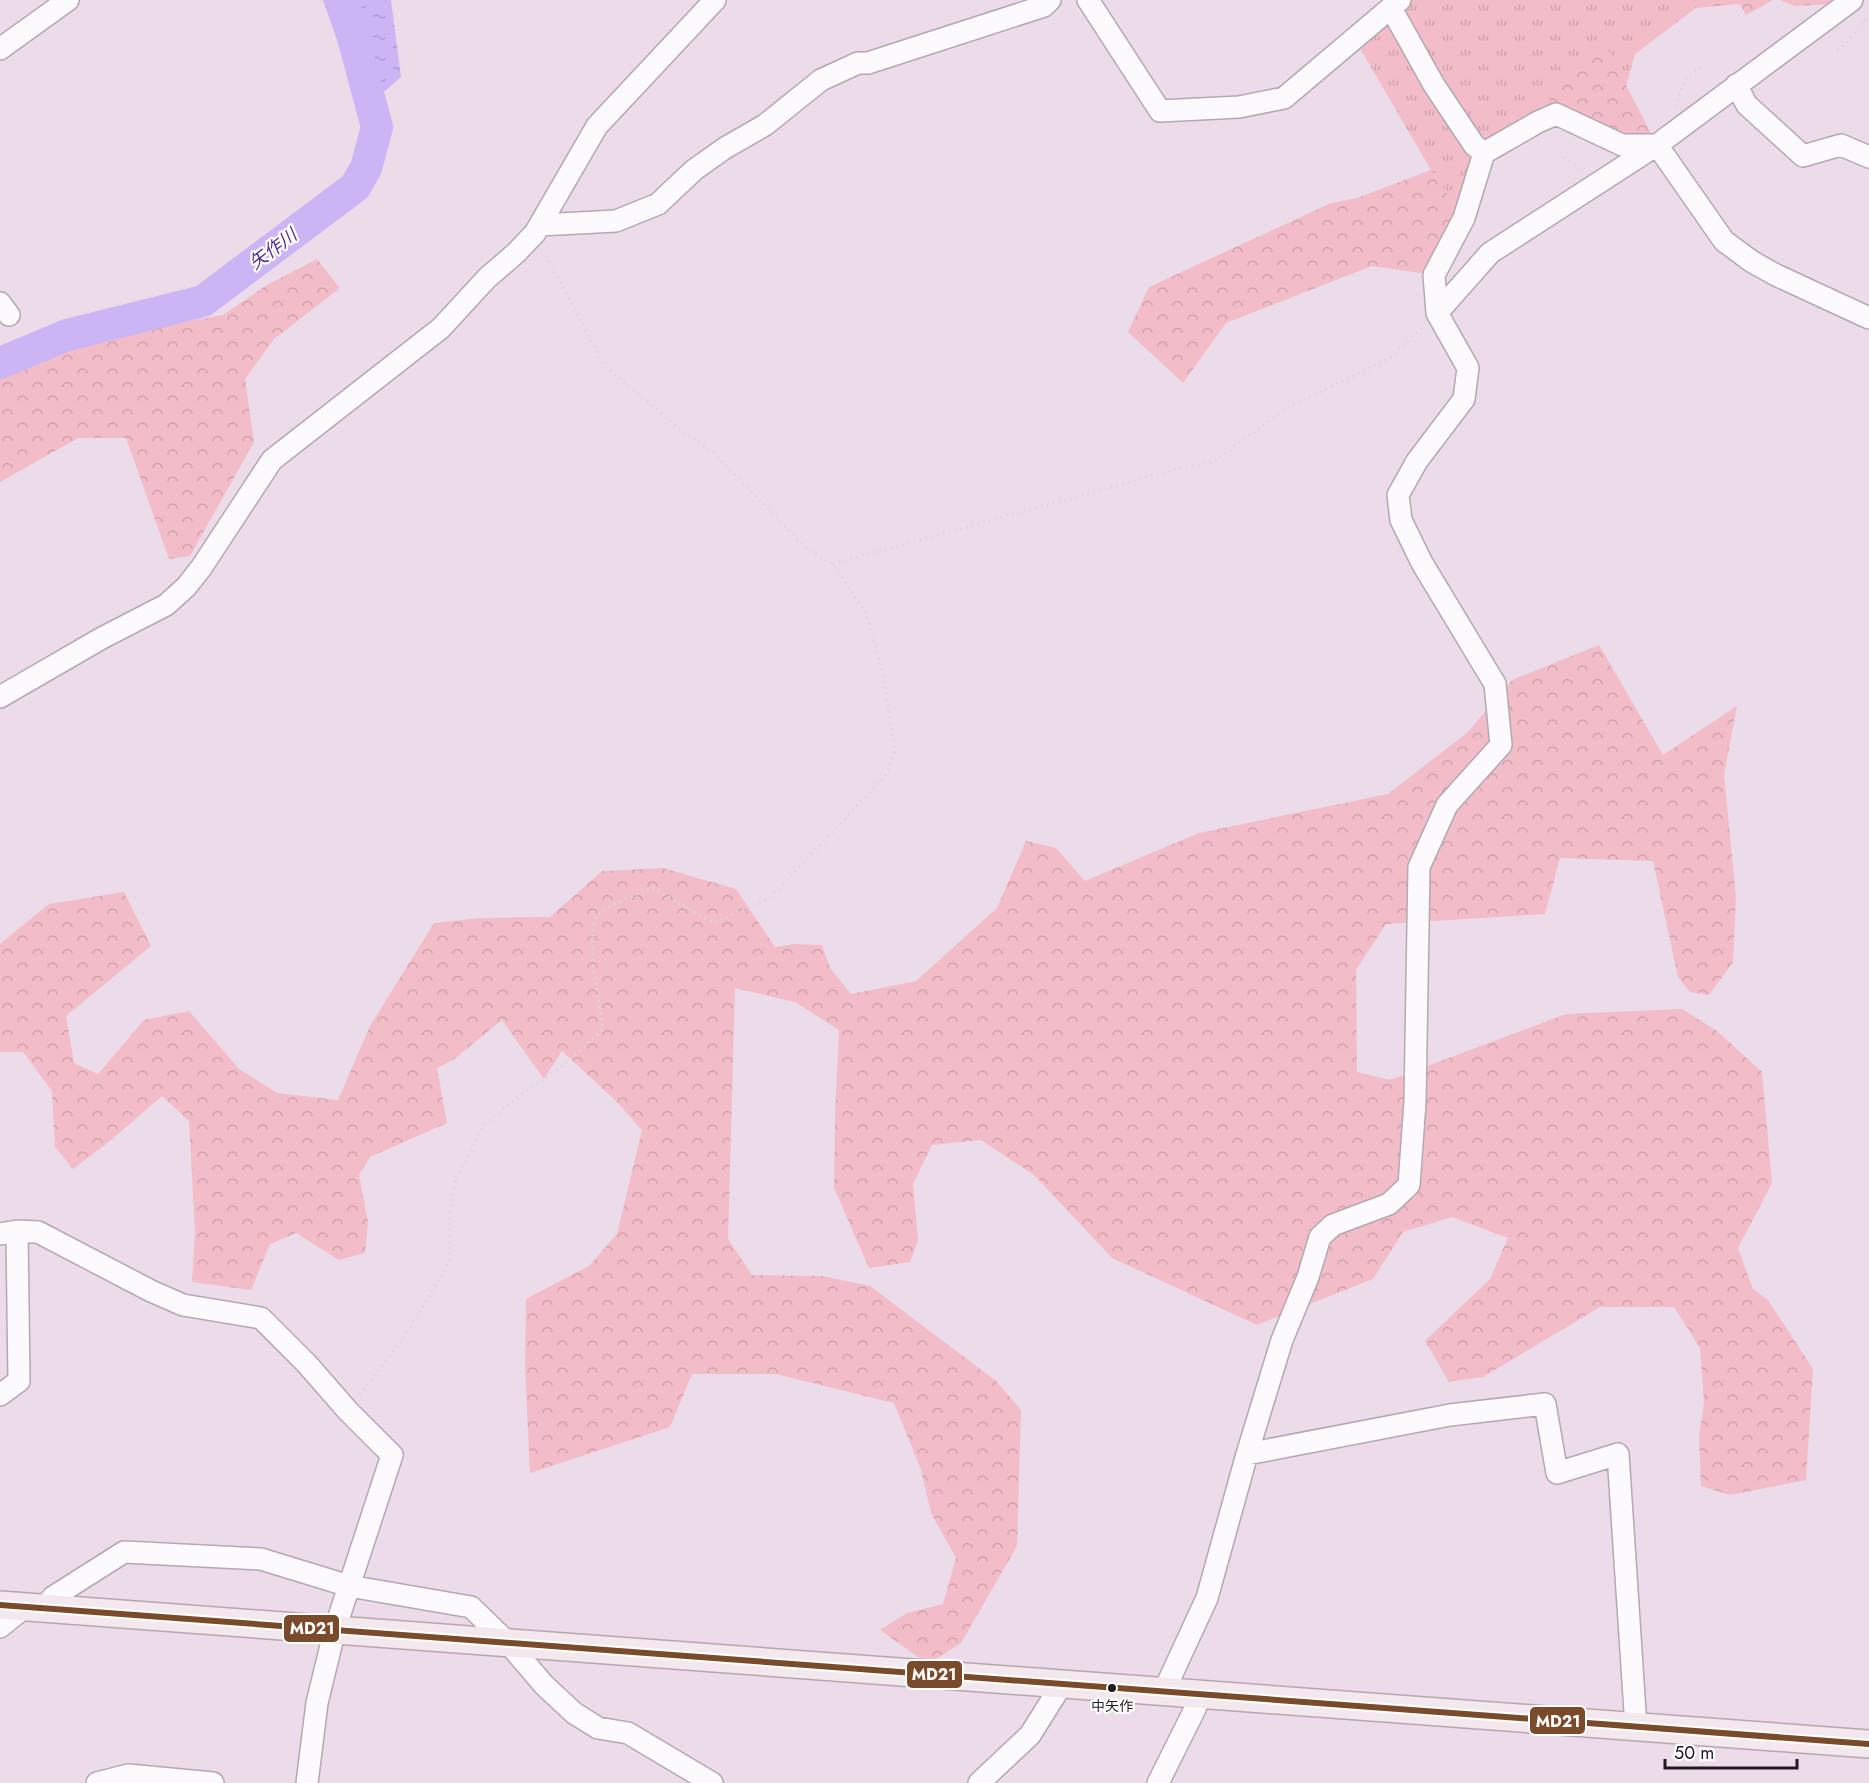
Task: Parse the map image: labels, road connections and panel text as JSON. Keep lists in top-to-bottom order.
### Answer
{
  "water": ["矢作川"],
  "places": ["中矢作"],
  "lines": ["transit line MD21"],
  "scale_bar": "50 m"
}
